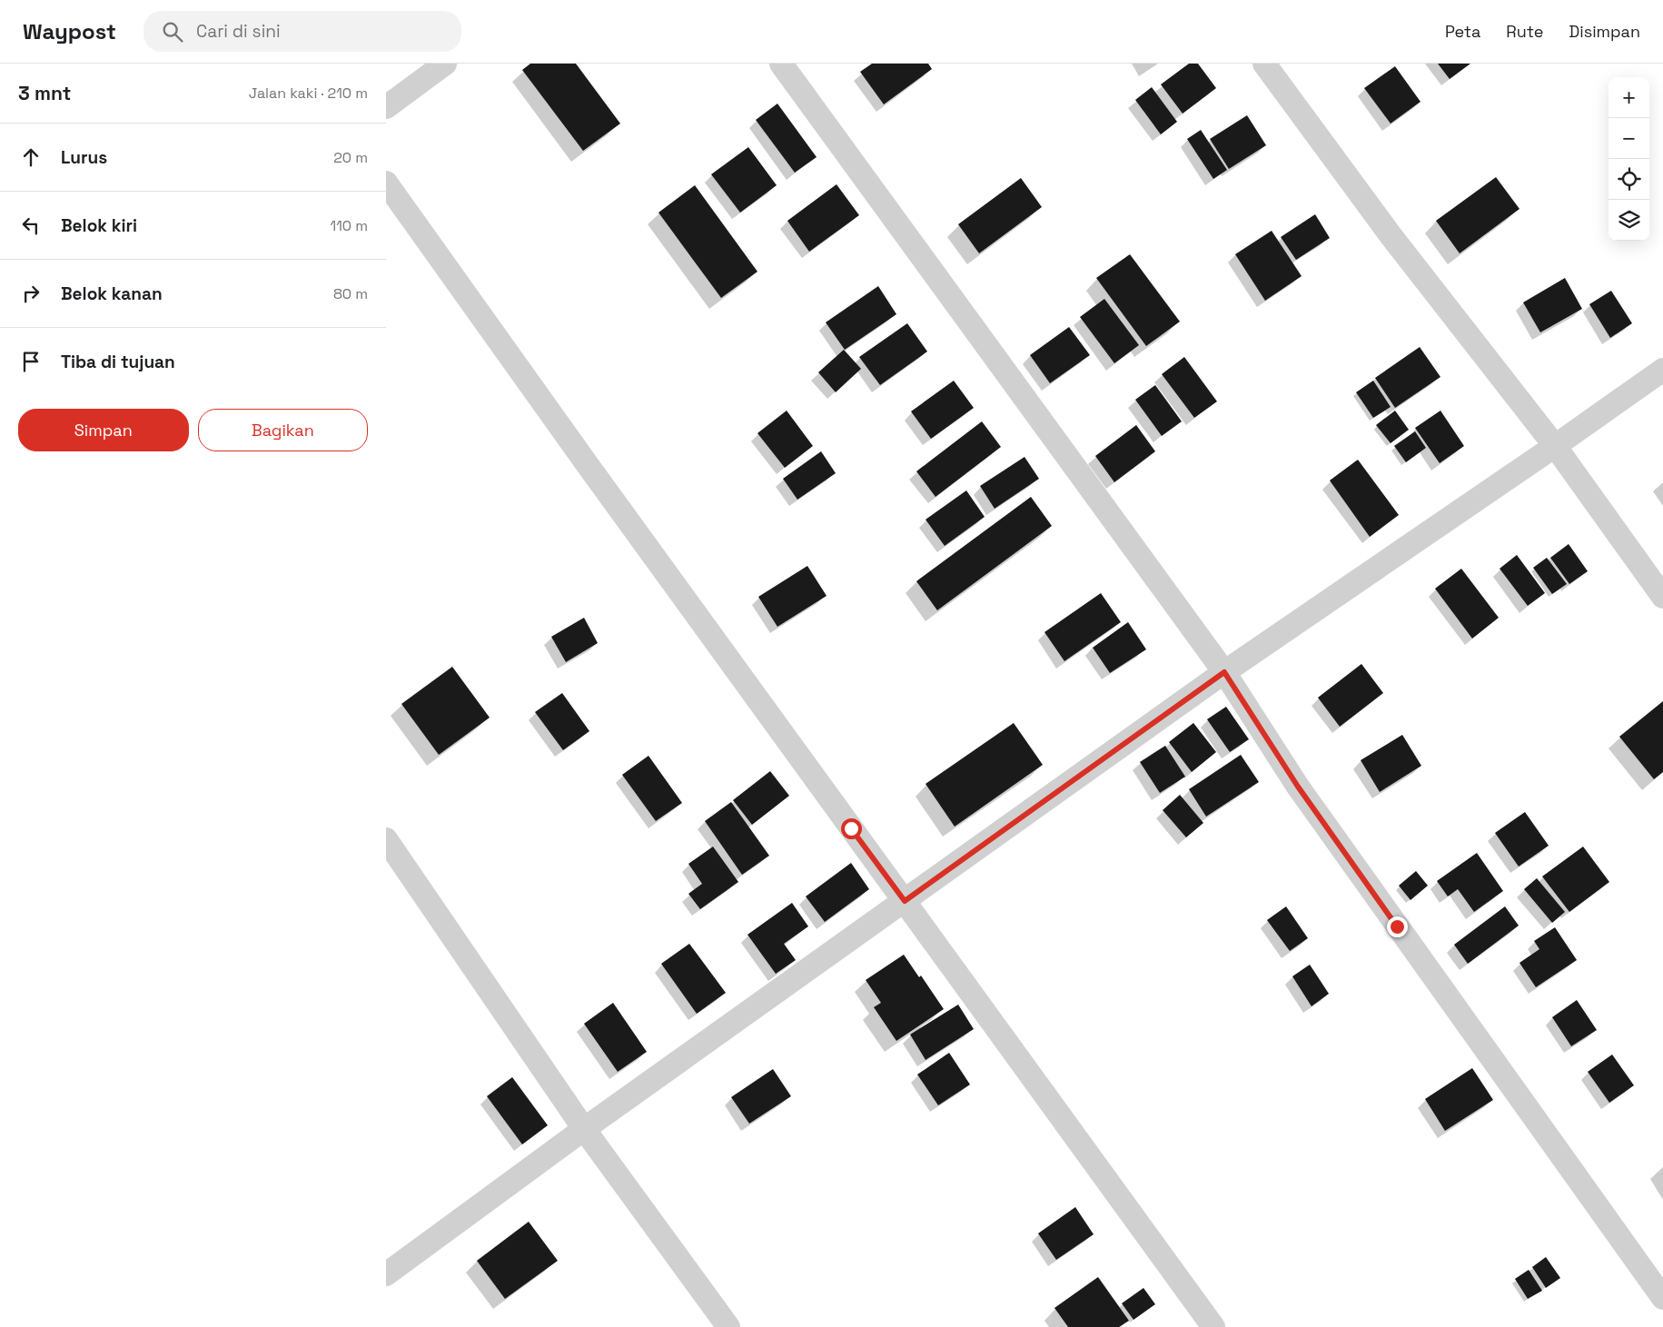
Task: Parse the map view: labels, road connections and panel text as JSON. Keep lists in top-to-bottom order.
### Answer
{
  "page": {
    "header": "Waypost",
    "search": "Cari di sini",
    "nav": ["Peta", "Rute", "Disimpan"],
    "heading": ["3 mnt", "Jalan kaki · 210 m"],
    "map_buttons": ["+", "−"],
    "list": [
      ["Lurus", "20 m"],
      ["Belok kiri", "110 m"],
      ["Belok kanan", "80 m"],
      "Tiba di tujuan"
    ],
    "buttons": ["Simpan", "Bagikan"]
  }
}
